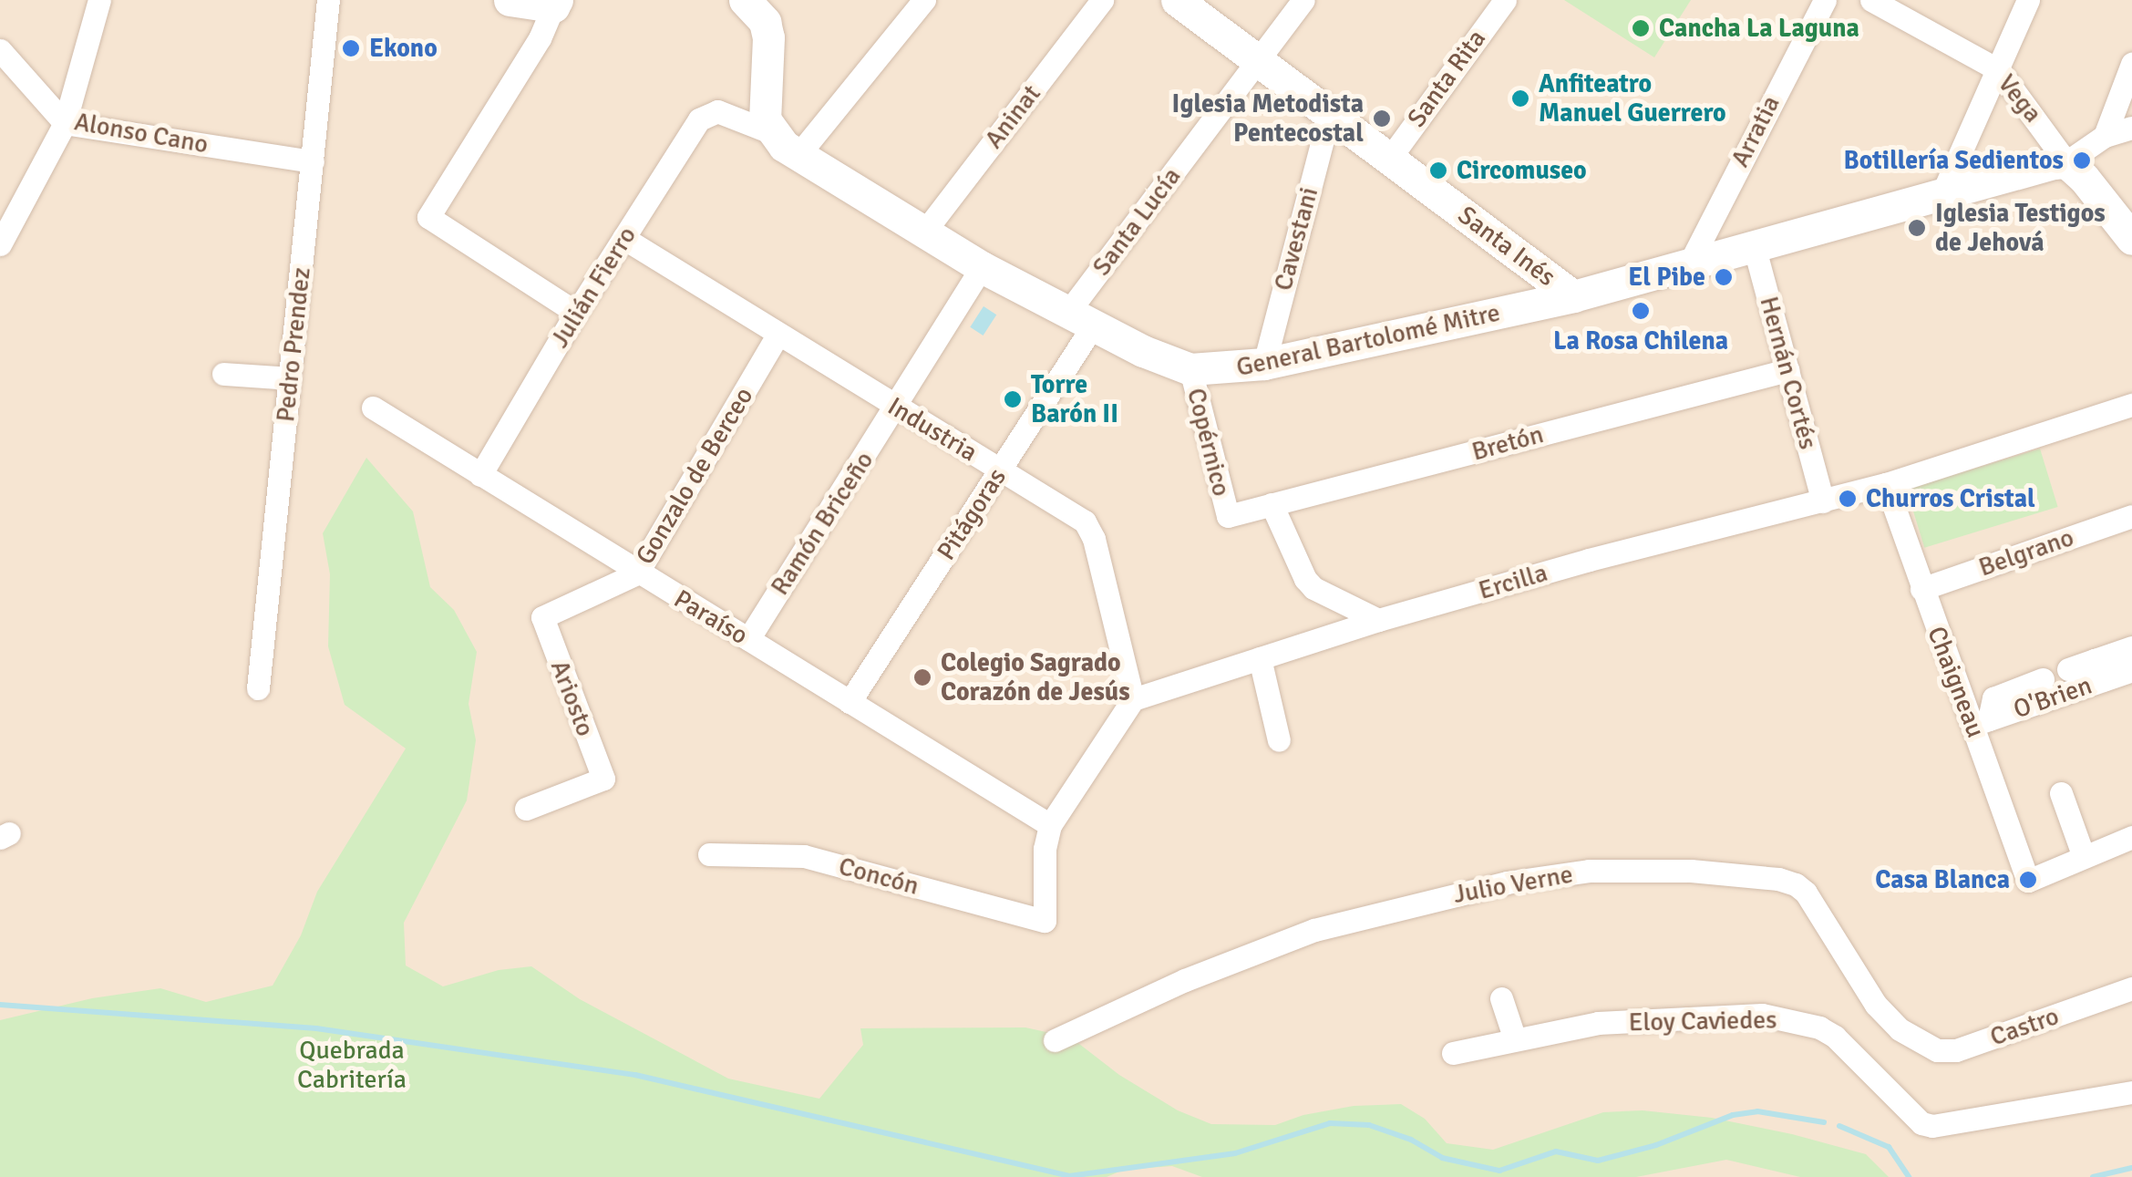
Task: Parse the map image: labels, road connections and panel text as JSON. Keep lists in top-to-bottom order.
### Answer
{
  "streets": {
    "street": [
      "Santa Rita",
      "Vega",
      "Aninat",
      "Arratia",
      "Alonso Cano",
      "Santa Lucía",
      "Cavestani",
      "Santa Inés",
      "Julián Fierro",
      "General Bartolomé Mitre",
      "Pedro Prendez",
      "Hernán Cortés",
      "Industria",
      "Copérnico",
      "Bretón",
      "Gonzalo de Berceo",
      "Pitágoras",
      "Ramón Briceño",
      "Belgrano",
      "Ercilla",
      "Paraíso",
      "Chaigneau",
      "O'Brien",
      "Ariosto",
      "Concón",
      "Julio Verne",
      "Eloy Caviedes",
      "Castro"
    ]
  },
  "crossings": [
    ["Santa Rita", "Santa Inés"],
    ["Vega", "General Bartolomé Mitre"],
    ["Aninat", "General Bartolomé Mitre"],
    ["Arratia", "General Bartolomé Mitre"],
    ["Alonso Cano", "Pedro Prendez"],
    ["Santa Lucía", "Santa Inés"],
    ["Santa Lucía", "General Bartolomé Mitre"],
    ["Santa Lucía", "Pitágoras"],
    ["Cavestani", "Santa Inés"],
    ["Cavestani", "General Bartolomé Mitre"],
    ["Santa Inés", "General Bartolomé Mitre"],
    ["Julián Fierro", "General Bartolomé Mitre"],
    ["Julián Fierro", "Industria"],
    ["Julián Fierro", "Paraíso"],
    ["General Bartolomé Mitre", "Hernán Cortés"],
    ["General Bartolomé Mitre", "Copérnico"],
    ["General Bartolomé Mitre", "Pitágoras"],
    ["General Bartolomé Mitre", "Ramón Briceño"],
    ["Hernán Cortés", "Bretón"],
    ["Hernán Cortés", "Ercilla"],
    ["Industria", "Gonzalo de Berceo"],
    ["Industria", "Pitágoras"],
    ["Industria", "Ramón Briceño"],
    ["Industria", "Ercilla"],
    ["Copérnico", "Bretón"],
    ["Copérnico", "Ercilla"],
    ["Gonzalo de Berceo", "Paraíso"],
    ["Gonzalo de Berceo", "Ariosto"],
    ["Pitágoras", "Paraíso"],
    ["Ramón Briceño", "Paraíso"],
    ["Belgrano", "Chaigneau"],
    ["Ercilla", "Chaigneau"],
    ["Paraíso", "Concón"],
    ["Chaigneau", "O'Brien"],
    ["Julio Verne", "Castro"]
  ],
  "parks": ["Quebrada Cabritería"],
  "places": [
    "Cancha La Laguna",
    "Ekono",
    "Anfiteatro Manuel Guerrero",
    "Iglesia Metodista Pentecostal",
    "Botillería Sedientos",
    "Circomuseo",
    "Iglesia Testigos de Jehová",
    "El Pibe",
    "La Rosa Chilena",
    "Torre Barón II",
    "Churros Cristal",
    "Colegio Sagrado Corazón de Jesús",
    "Casa Blanca"
  ]
}
